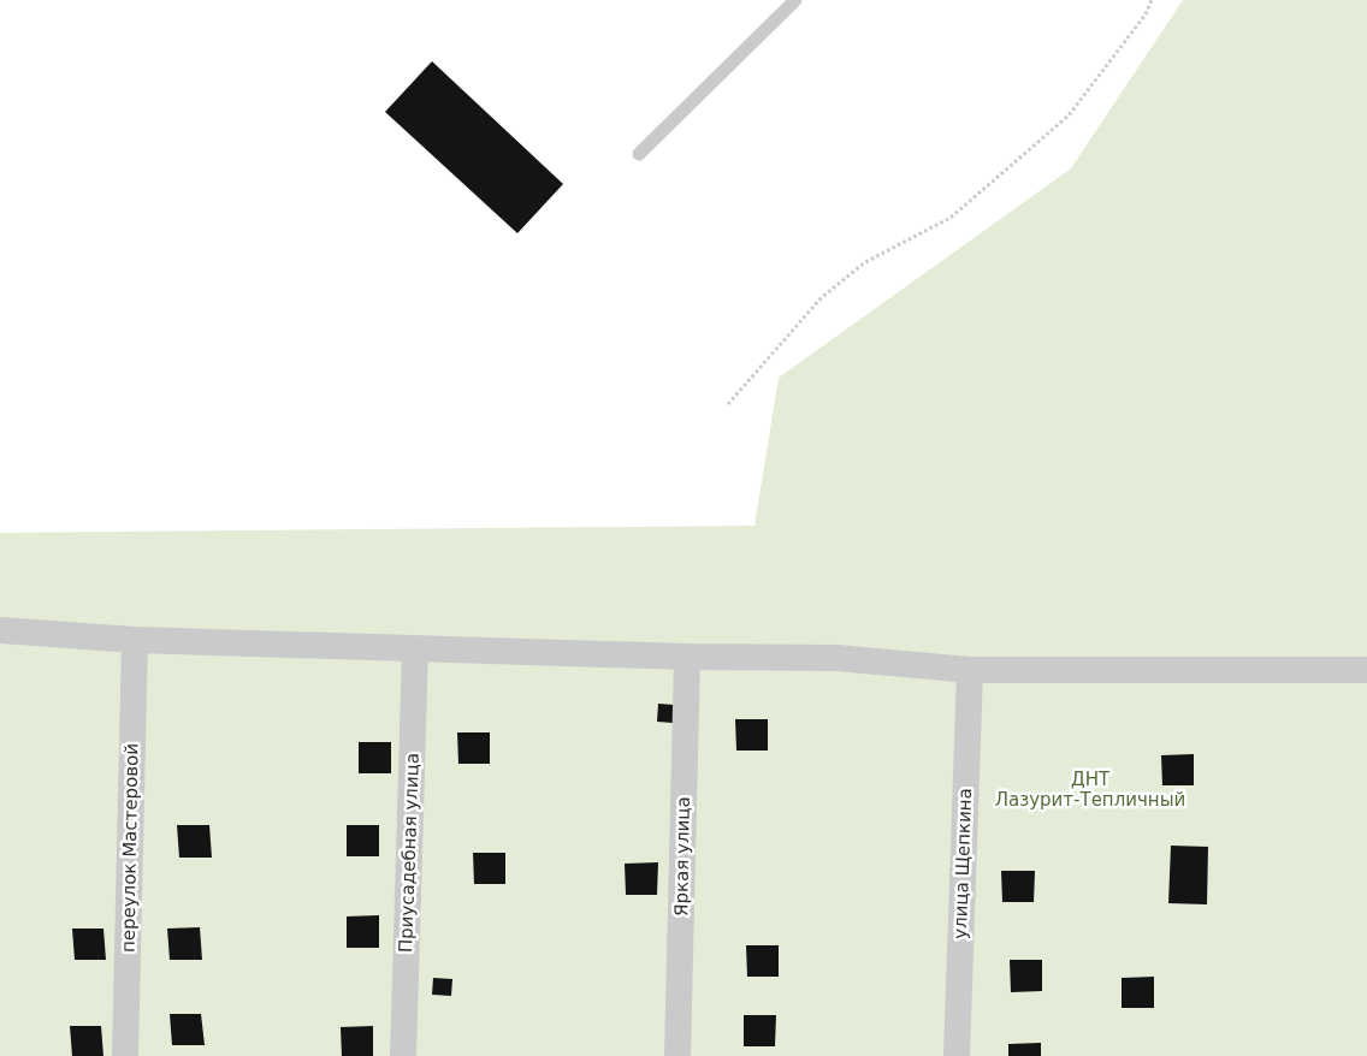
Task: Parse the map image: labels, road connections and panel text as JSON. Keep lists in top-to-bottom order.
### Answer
{
  "streets": {
    "street": [
      "переулок Мастеровой",
      "Приусадебная улица",
      "Яркая улица",
      "улица Щепкина"
    ]
  },
  "parks": ["ДНТ Лазурит-Тепличный"]
}
